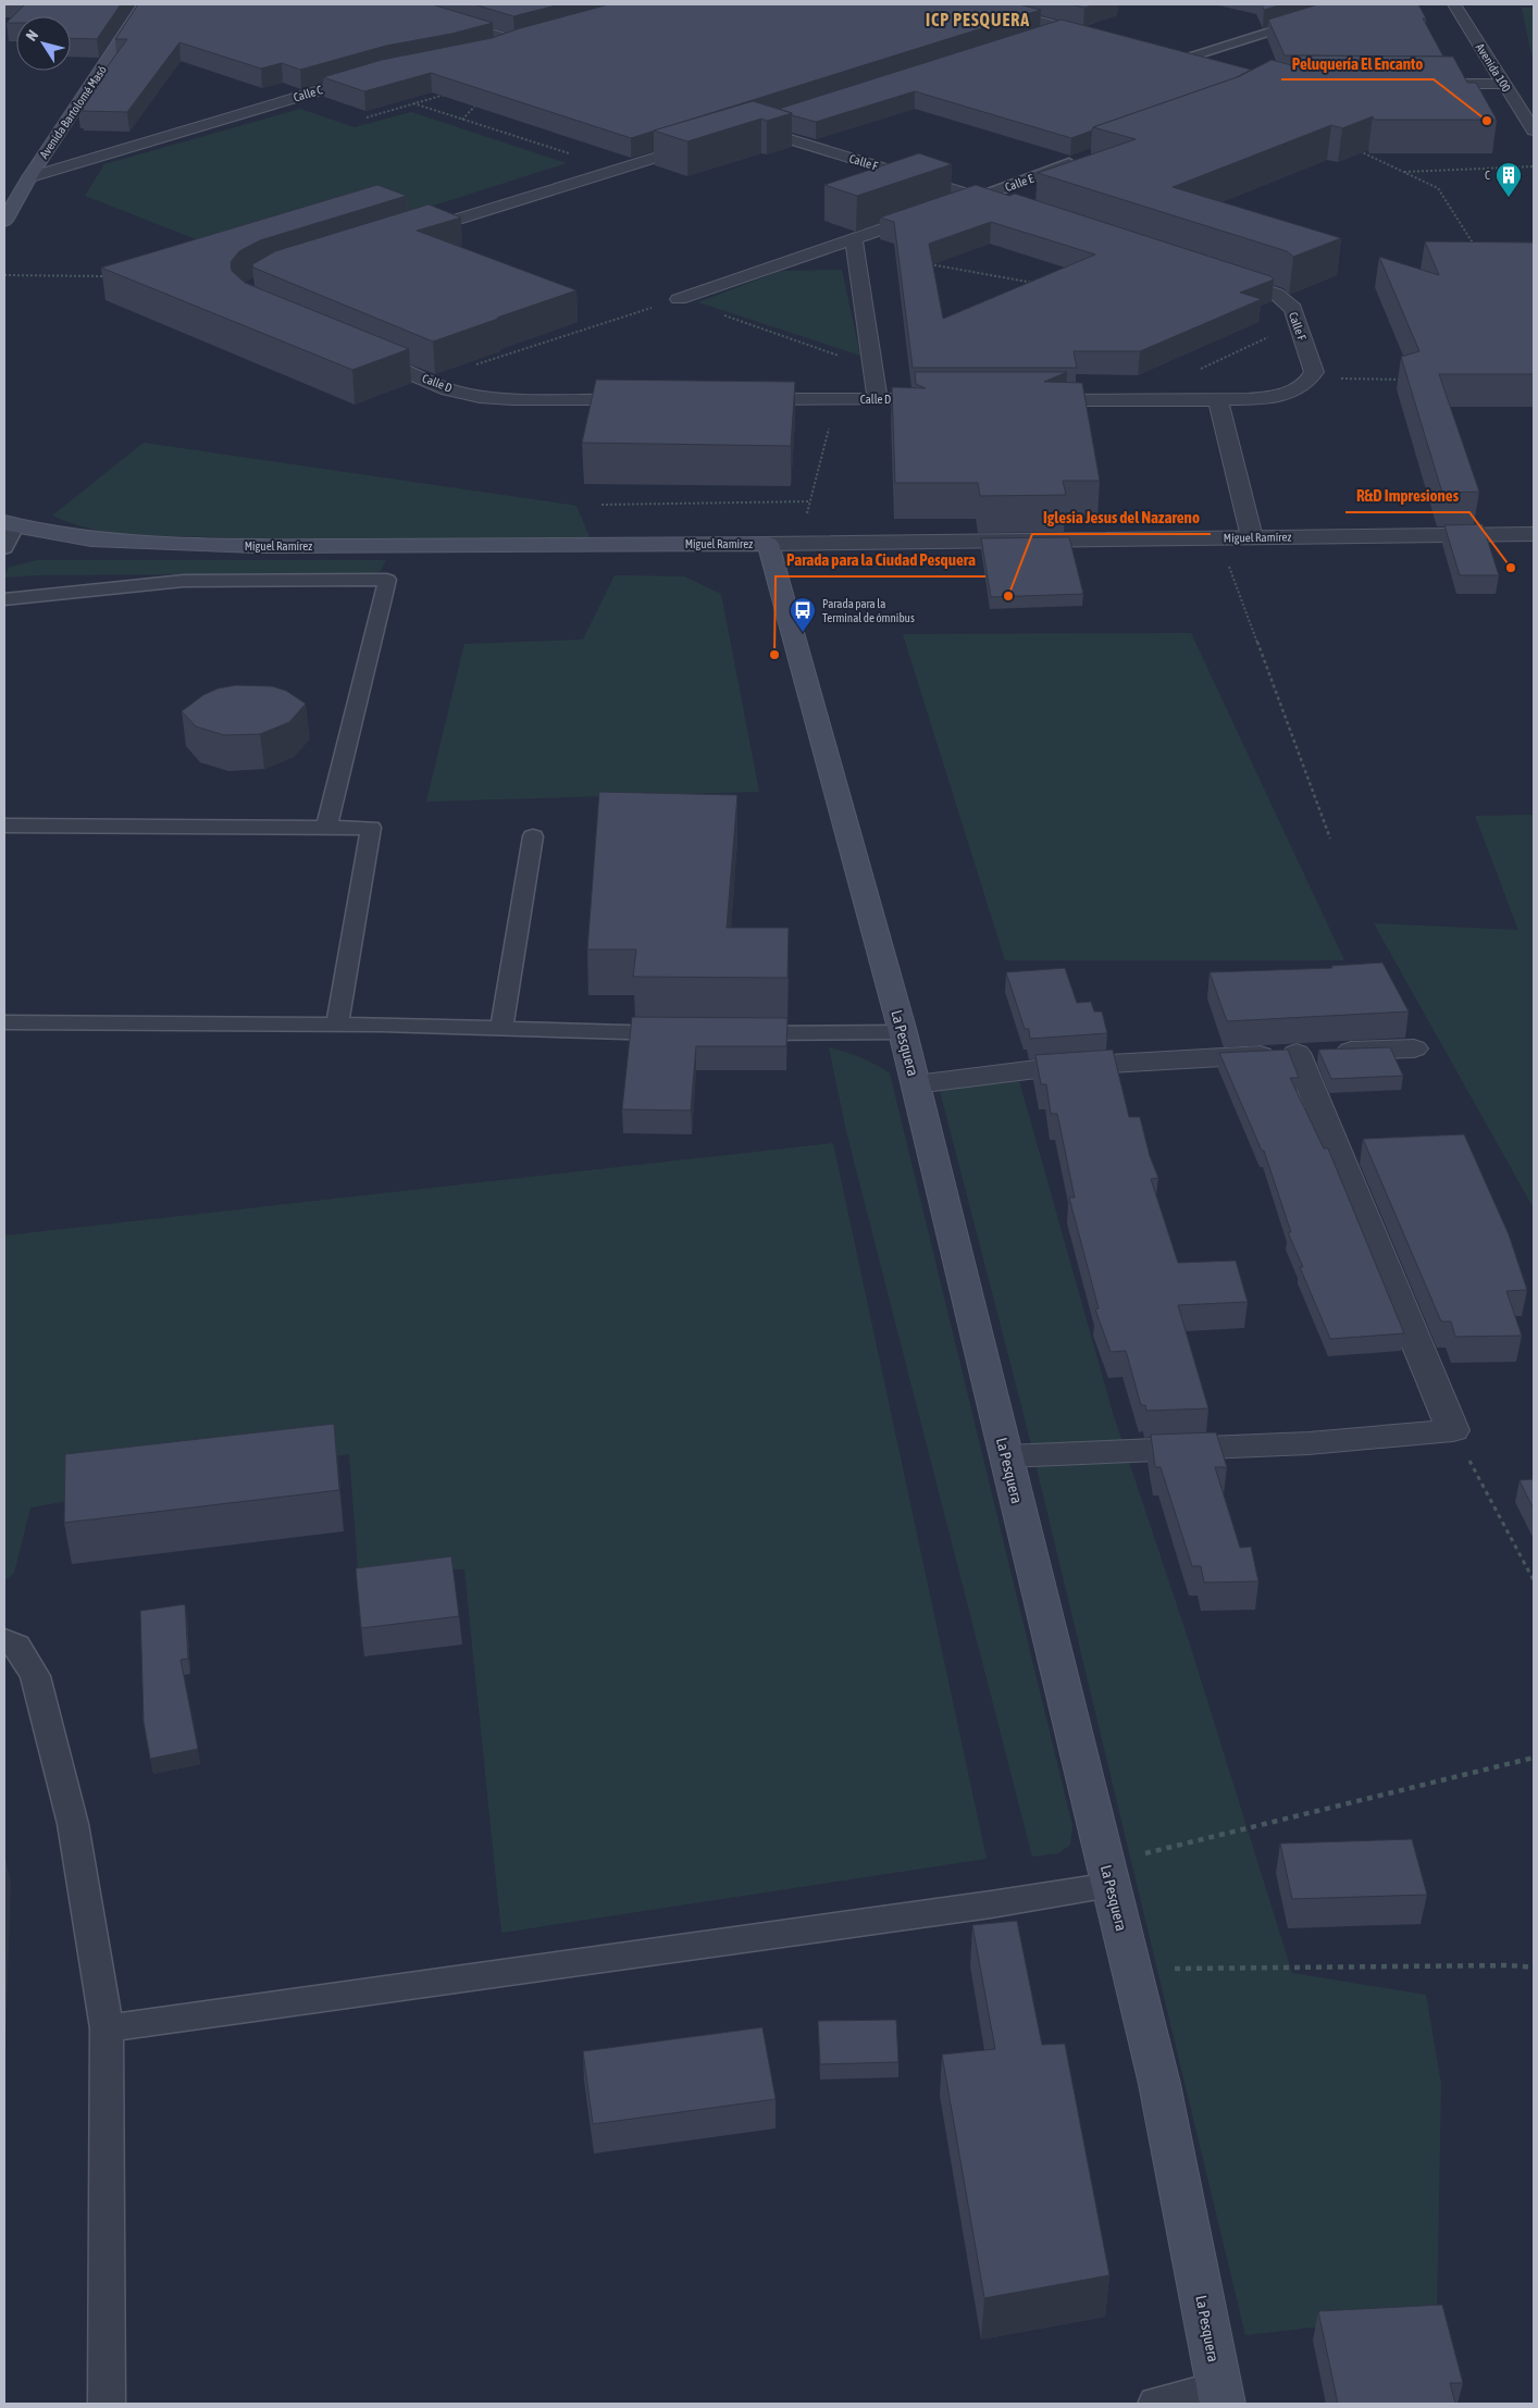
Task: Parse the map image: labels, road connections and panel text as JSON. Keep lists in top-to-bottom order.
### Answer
{
  "streets": {
    "main road": ["Avenida Bartolomé Masó", "Miguel Ramírez", "La Pesquera"],
    "street": [
      "Avenida 100",
      "Calle C",
      "Calle F",
      "Calle E",
      "Calle D"
    ]
  },
  "crossings": [
    ["Calle C", "Avenida Bartolomé Masó"],
    ["Calle F", "Calle E"],
    ["Miguel Ramírez", "La Pesquera"]
  ],
  "districts": ["ICP PESQUERA"],
  "places": {
    "other": [
      "Peluquería El Encanto",
      "R&D Impresiones",
      "Iglesia Jesus del Nazareno",
      "Parada para la Ciudad Pesquera"
    ],
    "building": ["C"],
    "bus stop": ["Parada para la Terminal de ómnibus"]
  },
  "north": "top left"
}
